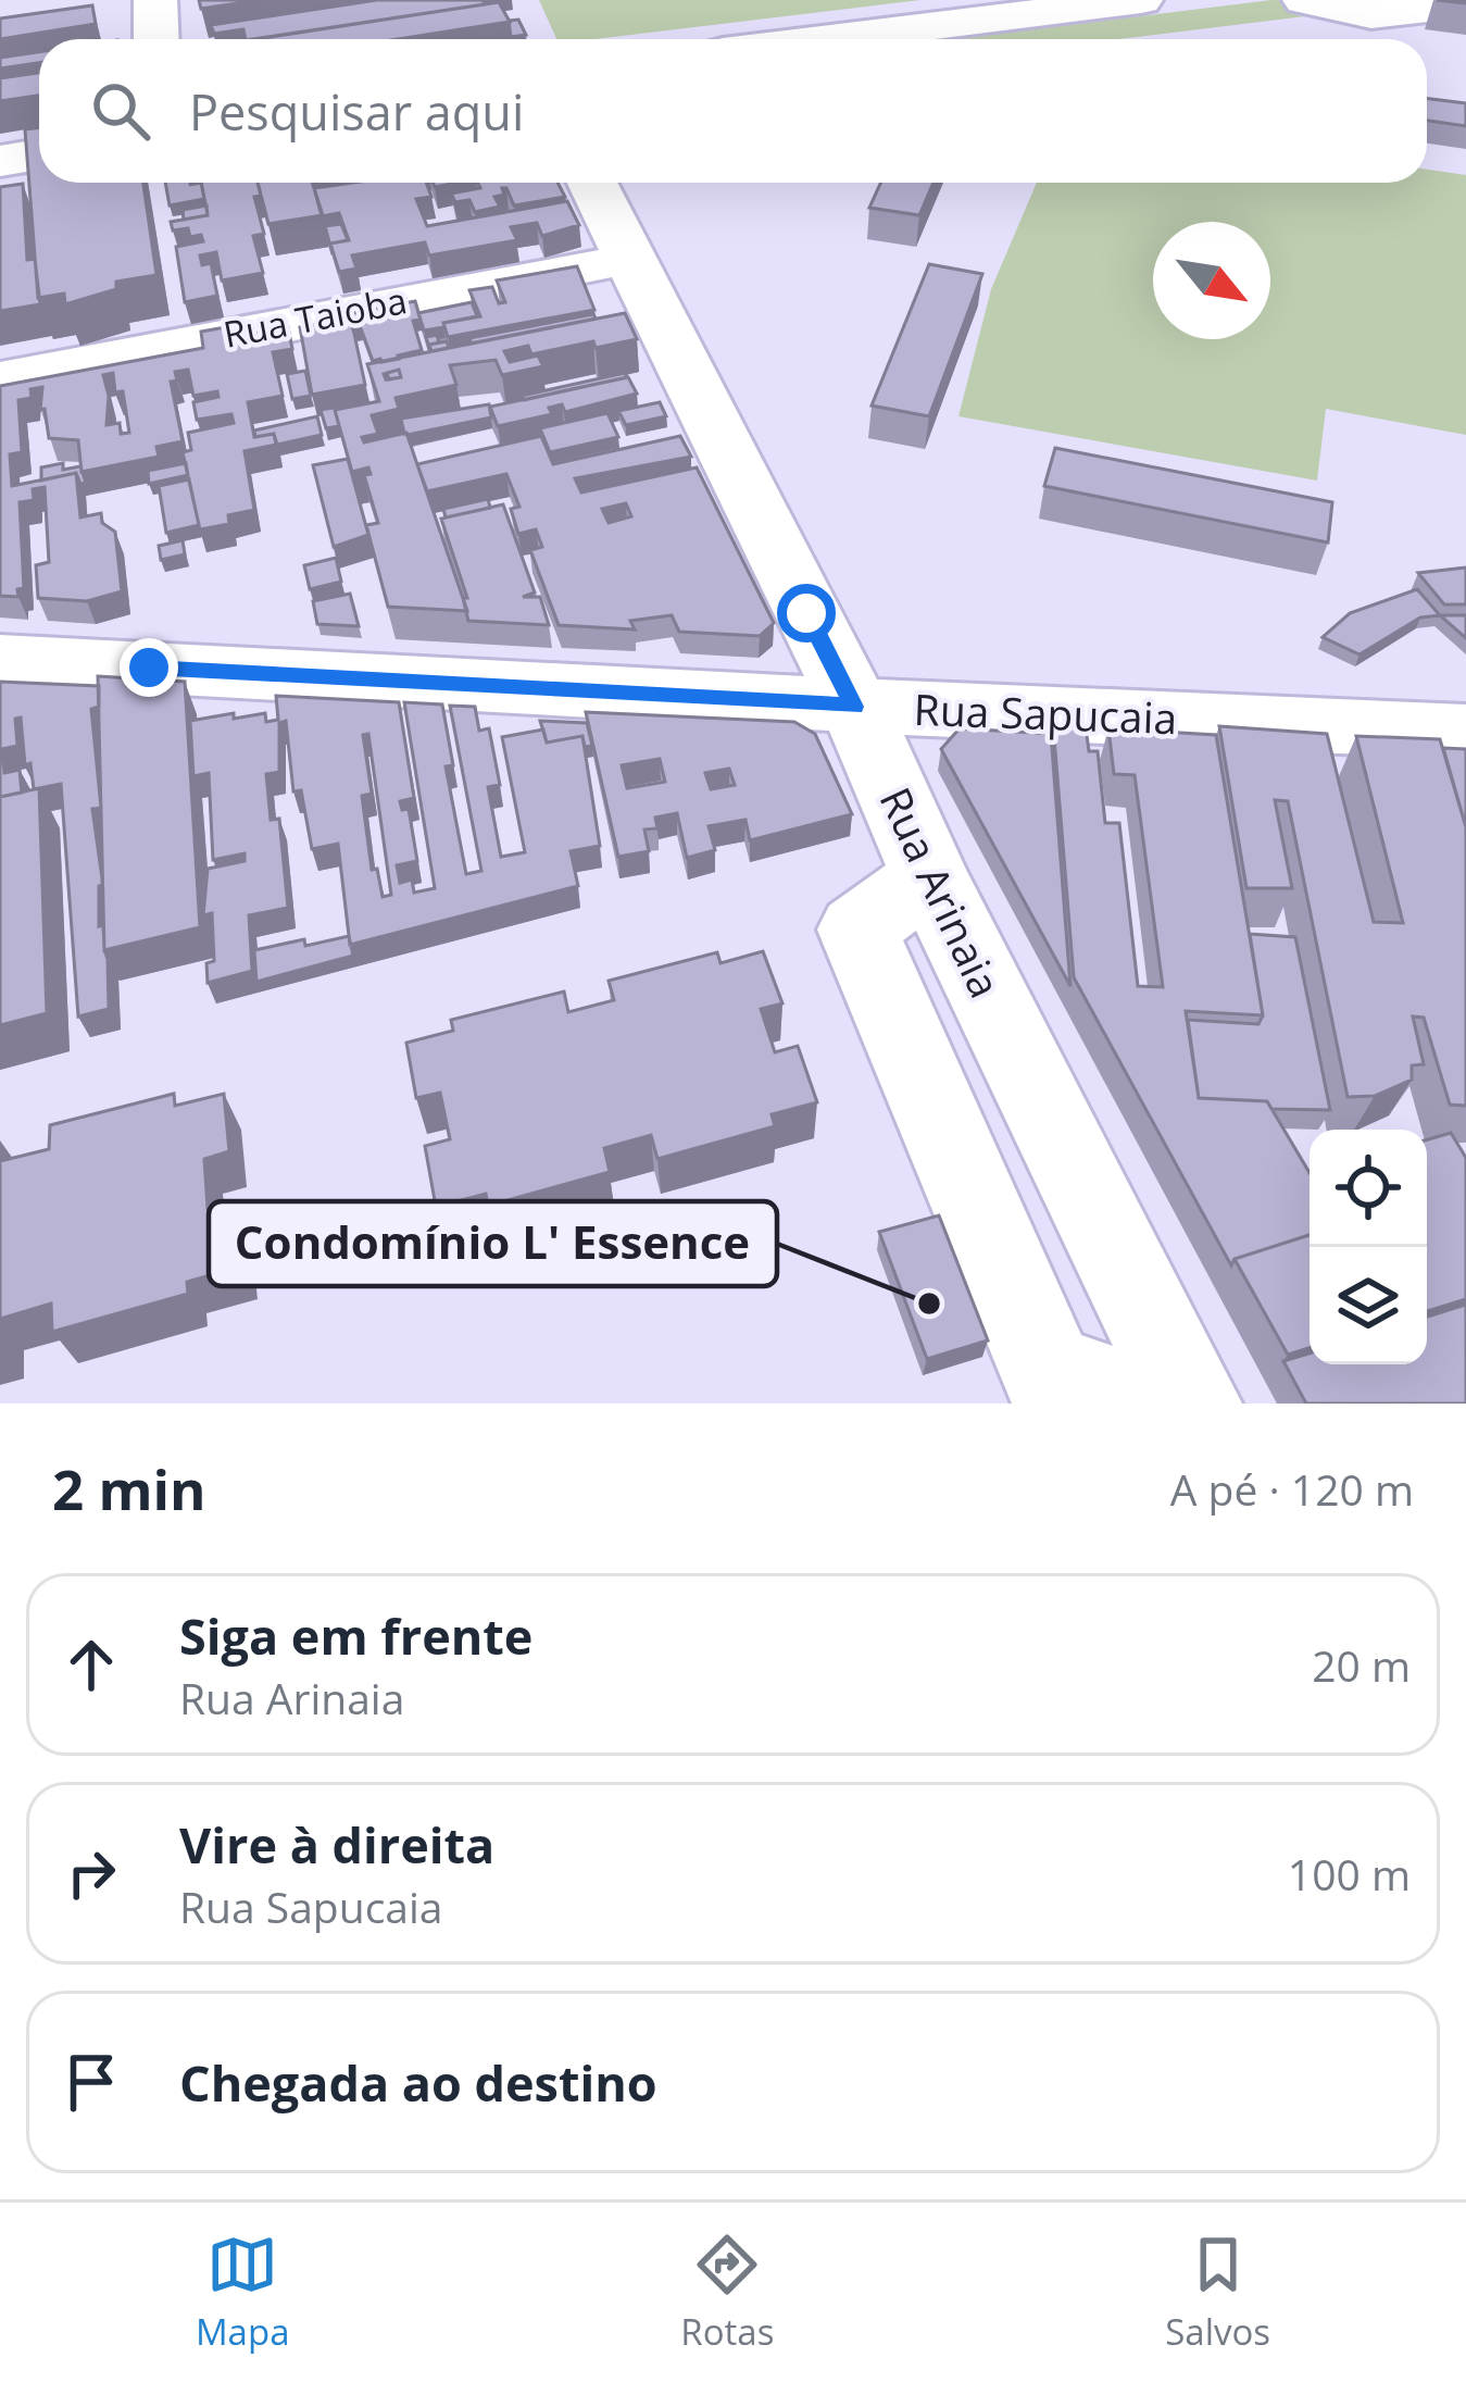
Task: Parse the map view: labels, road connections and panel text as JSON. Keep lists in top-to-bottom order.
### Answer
{
  "streets": {
    "street": ["Rua Taioba", "Rua Sapucaia", "Rua Arinaia"]
  },
  "crossings": [
    ["Rua Taioba", "Rua Arinaia"],
    ["Rua Sapucaia", "Rua Arinaia"]
  ],
  "places": ["Condomínio L' Essence"],
  "north": "bottom right",
  "page": {
    "search": "Pesquisar aqui",
    "heading": ["2 min", "A pé · 120 m"],
    "list": [
      ["Siga em frente", "Rua Arinaia", "20 m"],
      ["Vire à direita", "Rua Sapucaia", "100 m"],
      "Chegada ao destino"
    ],
    "nav": ["Mapa", "Rotas", "Salvos"]
  }
}
